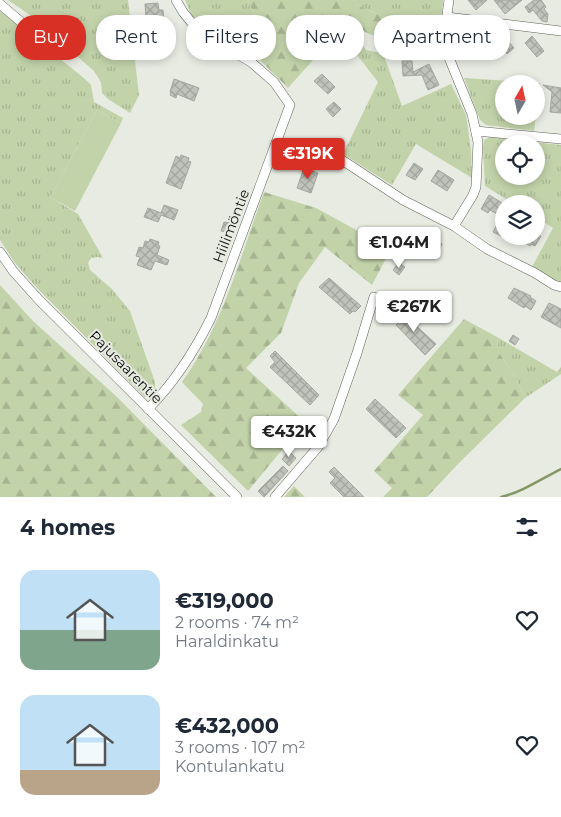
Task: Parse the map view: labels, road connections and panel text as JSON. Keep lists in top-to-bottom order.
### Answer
{
  "streets": {
    "street": ["Hiilimöntie", "Pajusaarentie"]
  },
  "crossings": [
    ["Hiilimöntie", "Pajusaarentie"]
  ],
  "north": "top",
  "page": {
    "chip": [
      "Buy",
      "Rent",
      "Filters",
      "New",
      "Apartment"
    ],
    "price": [
      "€319K",
      "€1.04M",
      "€267K",
      "€432K"
    ],
    "heading": "4 homes",
    "list": [
      {
        "name": "€319,000",
        "note": "2 rooms · 74 m² · Haraldinkatu"
      },
      {
        "name": "€432,000",
        "note": "3 rooms · 107 m² · Kontulankatu"
      }
    ]
  }
}
